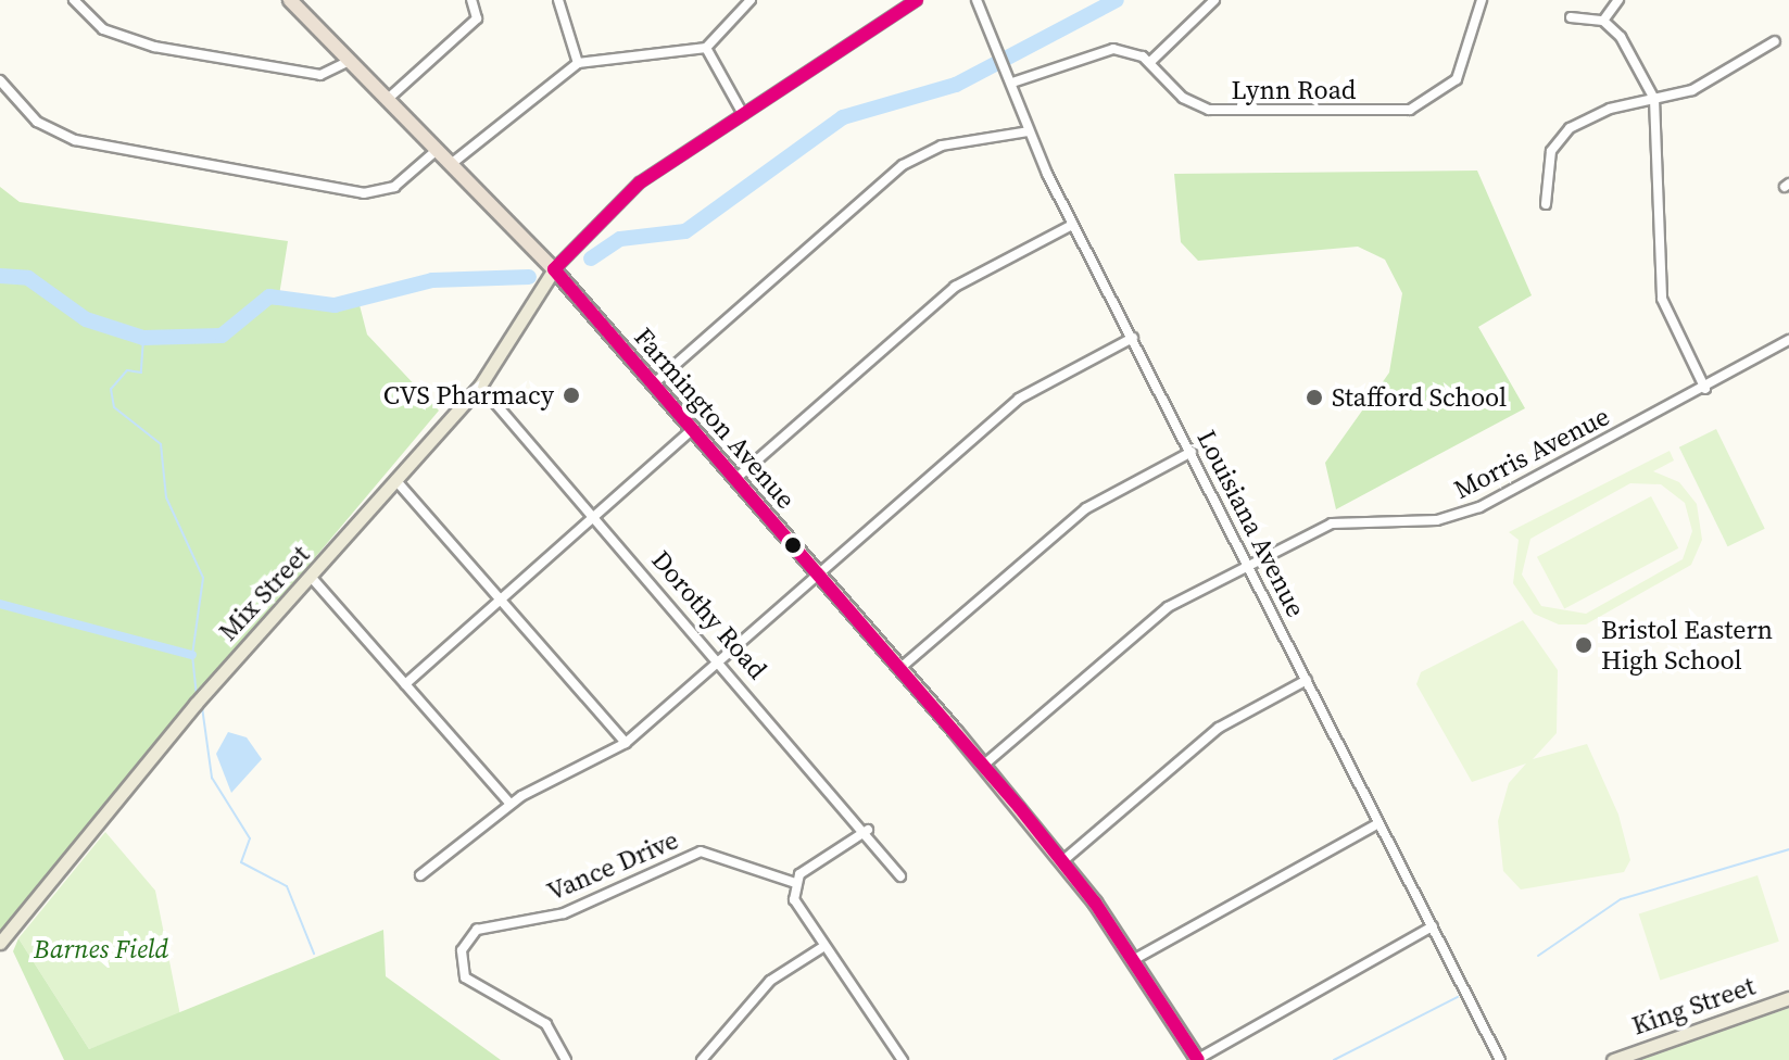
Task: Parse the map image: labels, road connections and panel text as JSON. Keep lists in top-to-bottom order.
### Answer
{
  "streets": {
    "highway": ["Farmington Avenue"],
    "main road": ["Mix Street", "King Street"],
    "street": [
      "Lynn Road",
      "Morris Avenue",
      "Louisiana Avenue",
      "Dorothy Road",
      "Vance Drive"
    ]
  },
  "crossings": [
    ["Farmington Avenue", "Morris Avenue"],
    ["Farmington Avenue", "Mix Street"],
    ["Morris Avenue", "Louisiana Avenue"],
    ["Mix Street", "Dorothy Road"]
  ],
  "parks": ["Barnes Field"],
  "places": ["CVS Pharmacy", "Stafford School", "Bristol Eastern High School"]
}
